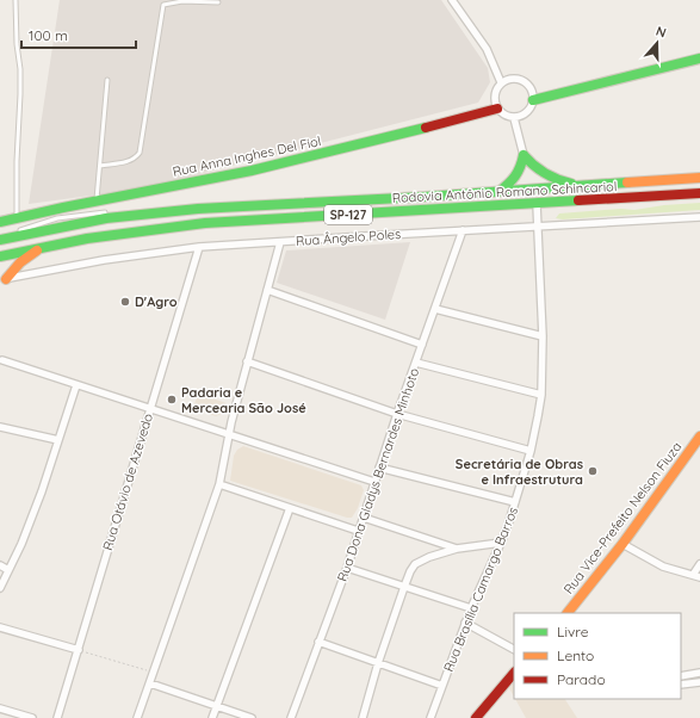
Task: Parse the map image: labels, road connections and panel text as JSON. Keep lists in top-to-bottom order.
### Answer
{
  "streets": {
    "main road": [
      "Rua Anna Inghes Del Fiol",
      "Rodovia Antônio Romano Schincariol",
      "SP-127",
      "Rua Vice-Prefeito Nelson Fiuza"
    ],
    "street": [
      "Rua Ângelo Poles",
      "Rua Dona Gladys Bernardes Minhoto",
      "Rua Otávio de Azevedo",
      "Rua Brasília Camargo Barros"
    ]
  },
  "crossings": [
    ["Rodovia Antônio Romano Schincariol", "Rua Brasília Camargo Barros"],
    ["Rua Ângelo Poles", "Rua Dona Gladys Bernardes Minhoto"],
    ["Rua Ângelo Poles", "Rua Otávio de Azevedo"],
    ["Rua Ângelo Poles", "Rua Brasília Camargo Barros"]
  ],
  "places": ["D'Agro", "Padaria e Mercearia São José", "Secretária de Obras e Infraestrutura"],
  "legend": ["Livre", "Lento", "Parado"],
  "scale_bar": "100 m",
  "north": "top"
}
